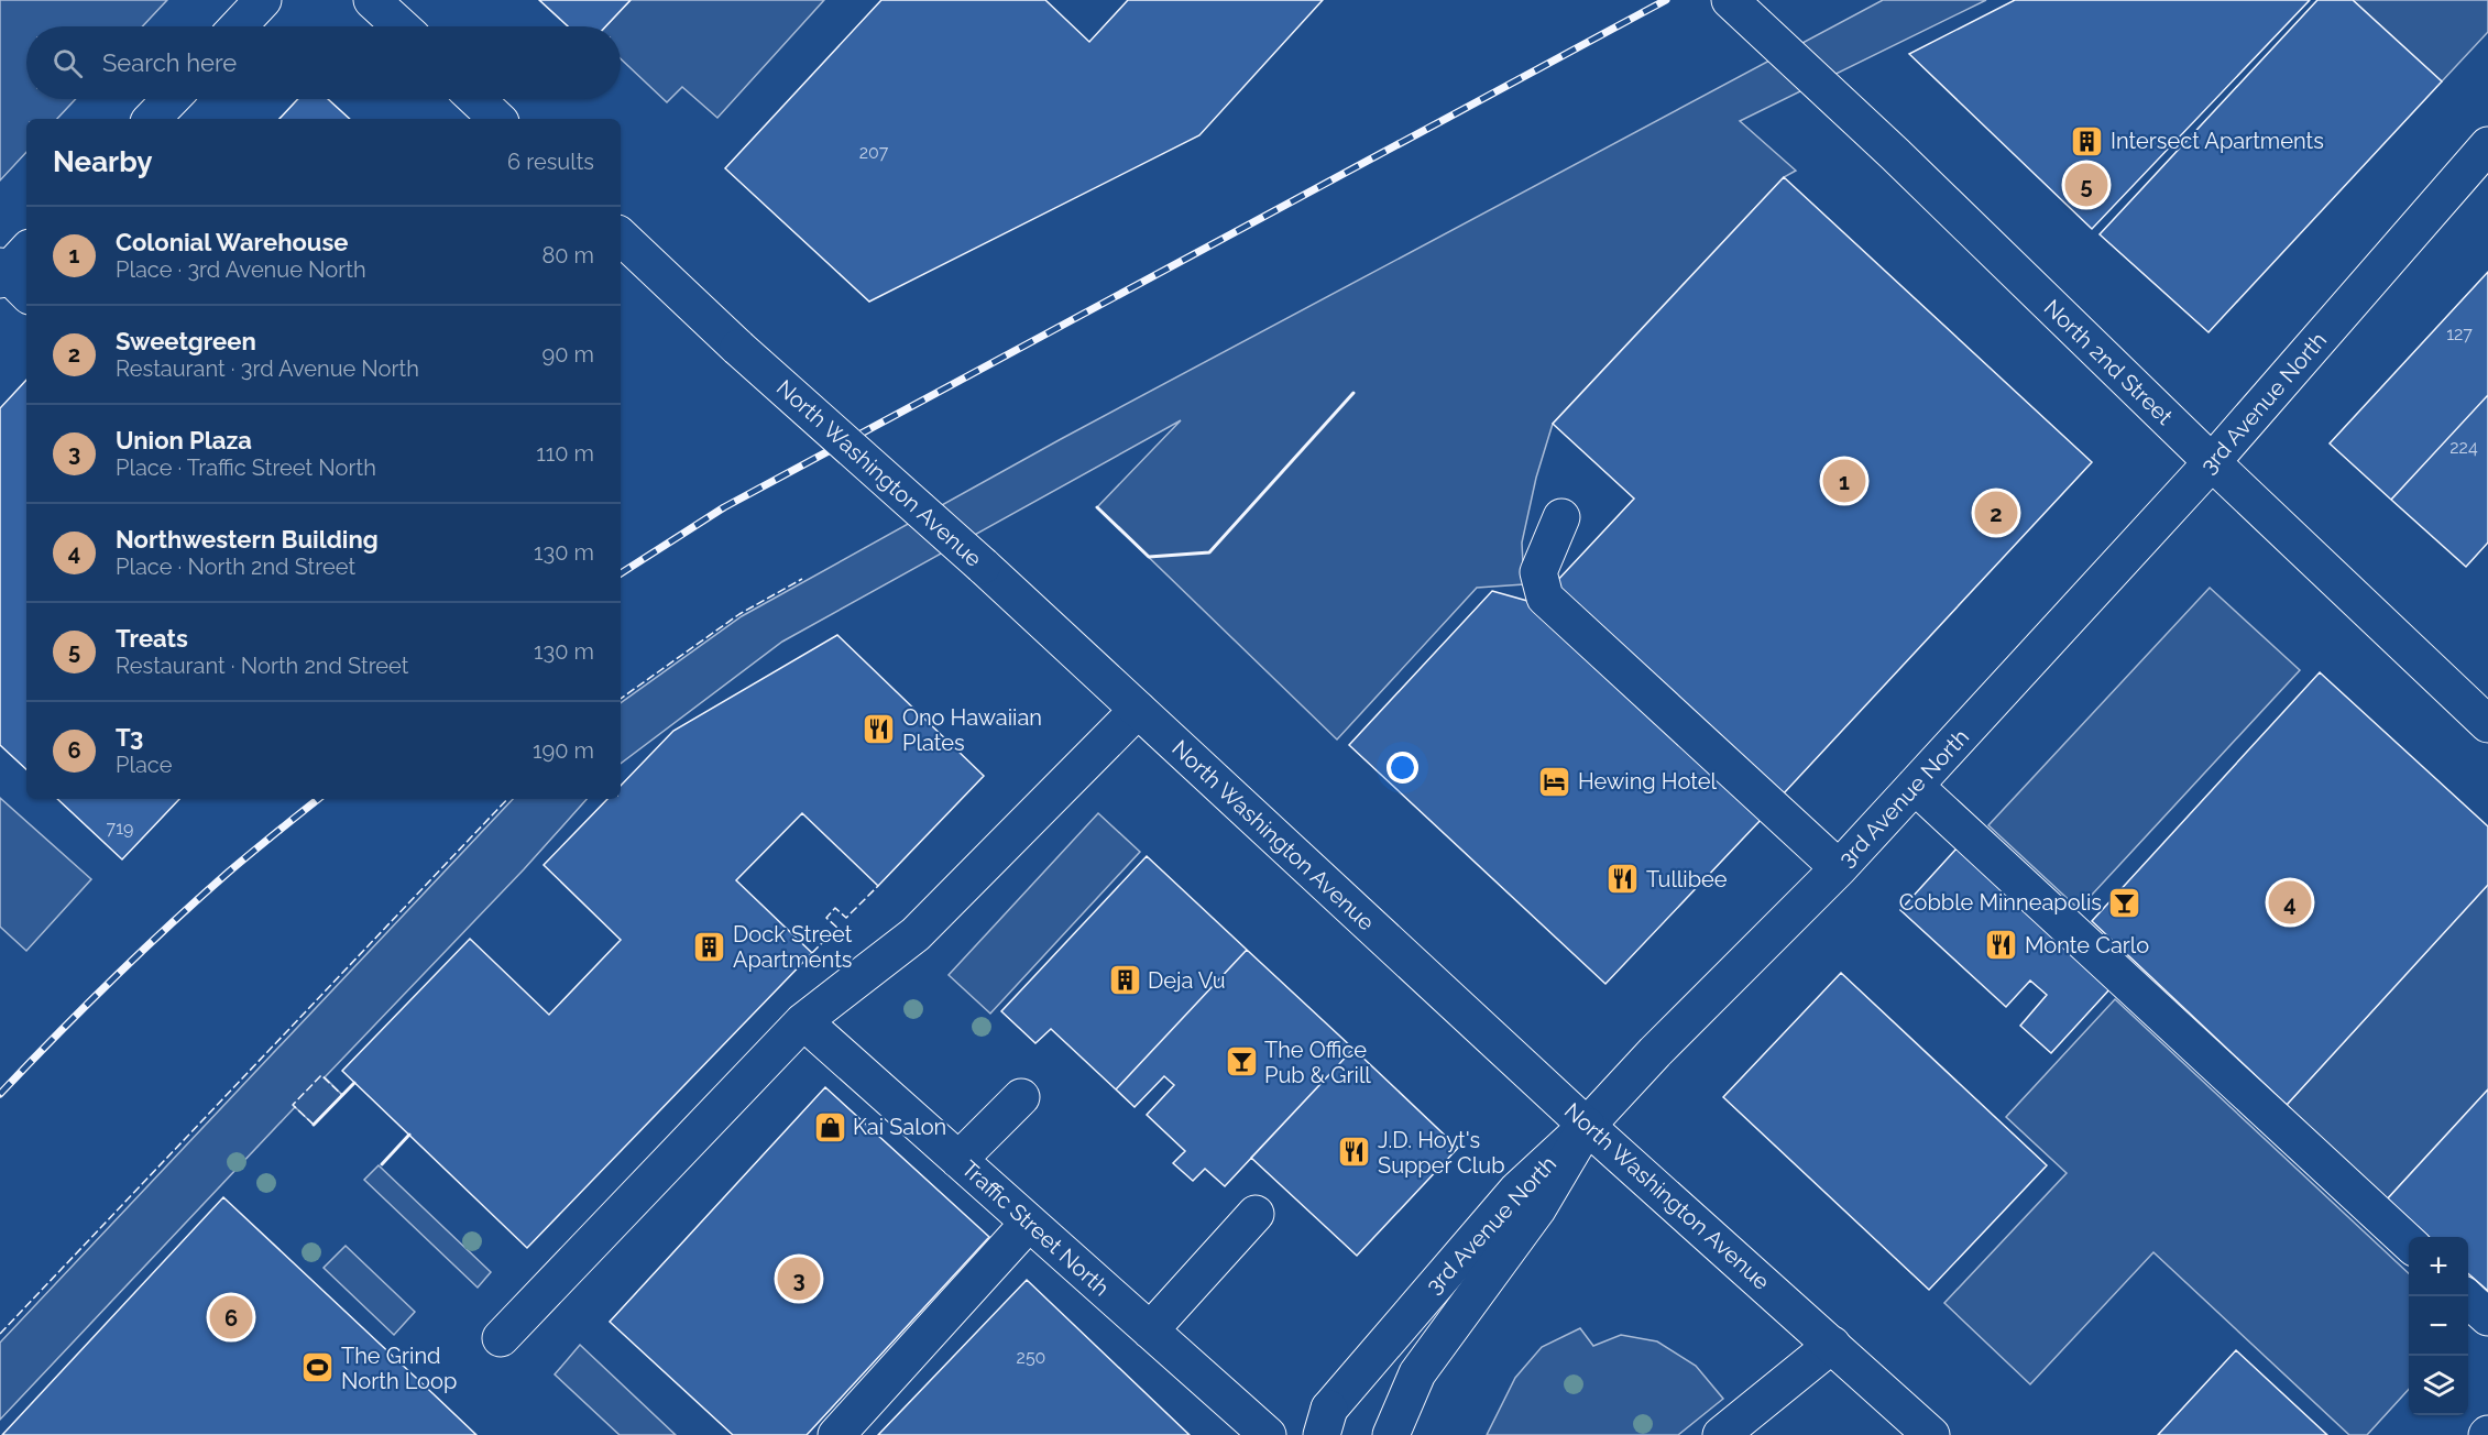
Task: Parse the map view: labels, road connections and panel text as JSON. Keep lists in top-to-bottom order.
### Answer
{
  "streets": {
    "main road": [
      "North 2nd Street",
      "3rd Avenue North",
      "North Washington Avenue",
      "Traffic Street North"
    ]
  },
  "crossings": [
    ["North 2nd Street", "3rd Avenue North"],
    ["3rd Avenue North", "North Washington Avenue"]
  ],
  "places": {
    "building": ["Intersect Apartments", "Dock Street Apartments", "Deja Vu"],
    "restaurant": [
      "Ono Hawaiian Plates",
      "Tullibee",
      "Monte Carlo",
      "J.D. Hoyt's Supper Club"
    ],
    "hotel": ["Hewing Hotel"],
    "bar": ["Cobble Minneapolis", "The Office Pub & Grill"],
    "shop": ["Kai Salon"],
    "sports": ["The Grind North Loop"]
  },
  "house_numbers": [
    "207",
    "127",
    "224",
    "719",
    "250"
  ],
  "page": {
    "search": "Search here",
    "heading": ["Nearby", "6 results"],
    "pins": [
      "5",
      "1",
      "2",
      "4",
      "3",
      "6"
    ],
    "list": [
      {
        "mark": "1",
        "name": "Colonial Warehouse",
        "note": "Place · 3rd Avenue North",
        "value": "80 m"
      },
      {
        "mark": "2",
        "name": "Sweetgreen",
        "note": "Restaurant · 3rd Avenue North",
        "value": "90 m"
      },
      {
        "mark": "3",
        "name": "Union Plaza",
        "note": "Place · Traffic Street North",
        "value": "110 m"
      },
      {
        "mark": "4",
        "name": "Northwestern Building",
        "note": "Place · North 2nd Street",
        "value": "130 m"
      },
      {
        "mark": "5",
        "name": "Treats",
        "note": "Restaurant · North 2nd Street",
        "value": "130 m"
      },
      {
        "mark": "6",
        "name": "T3",
        "note": "Place",
        "value": "190 m"
      }
    ],
    "map_buttons": ["+", "−"]
  }
}
